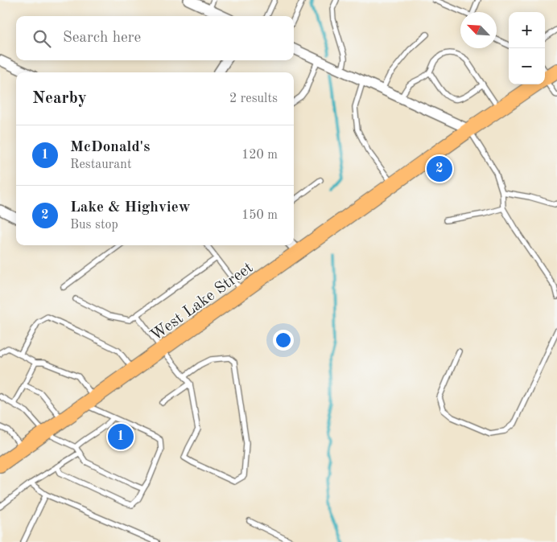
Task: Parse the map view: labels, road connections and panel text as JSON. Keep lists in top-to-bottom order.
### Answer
{
  "streets": {
    "main road": ["West Lake Street"]
  },
  "north": "top left",
  "page": {
    "map_buttons": ["+", "−"],
    "search": "Search here",
    "heading": ["Nearby", "2 results"],
    "list": [
      {
        "mark": "1",
        "name": "McDonald's",
        "note": "Restaurant",
        "value": "120 m"
      },
      {
        "mark": "2",
        "name": "Lake & Highview",
        "note": "Bus stop",
        "value": "150 m"
      }
    ],
    "pins": ["2", "1"]
  }
}
